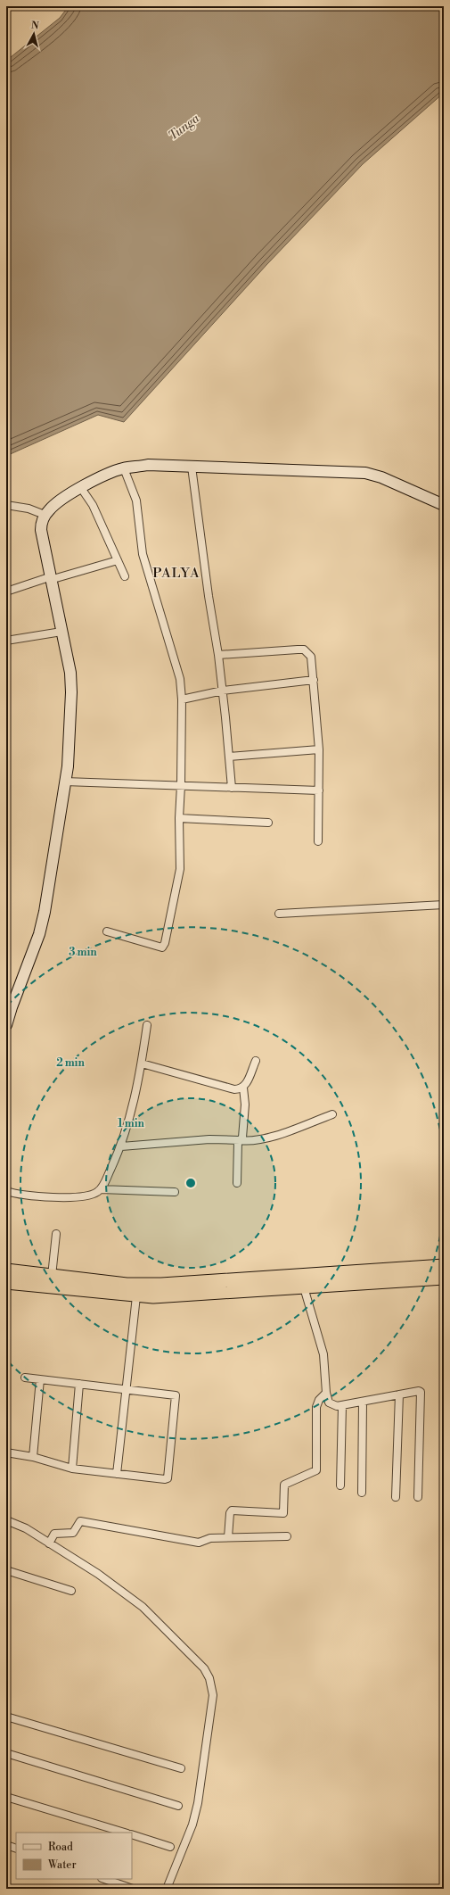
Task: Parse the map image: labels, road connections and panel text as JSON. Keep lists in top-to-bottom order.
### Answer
{
  "districts": ["PALYA"],
  "water": ["Tunga"],
  "legend": ["Road", "Water"],
  "north": "top",
  "rings": ["3 min", "2 min", "1 min"]
}
